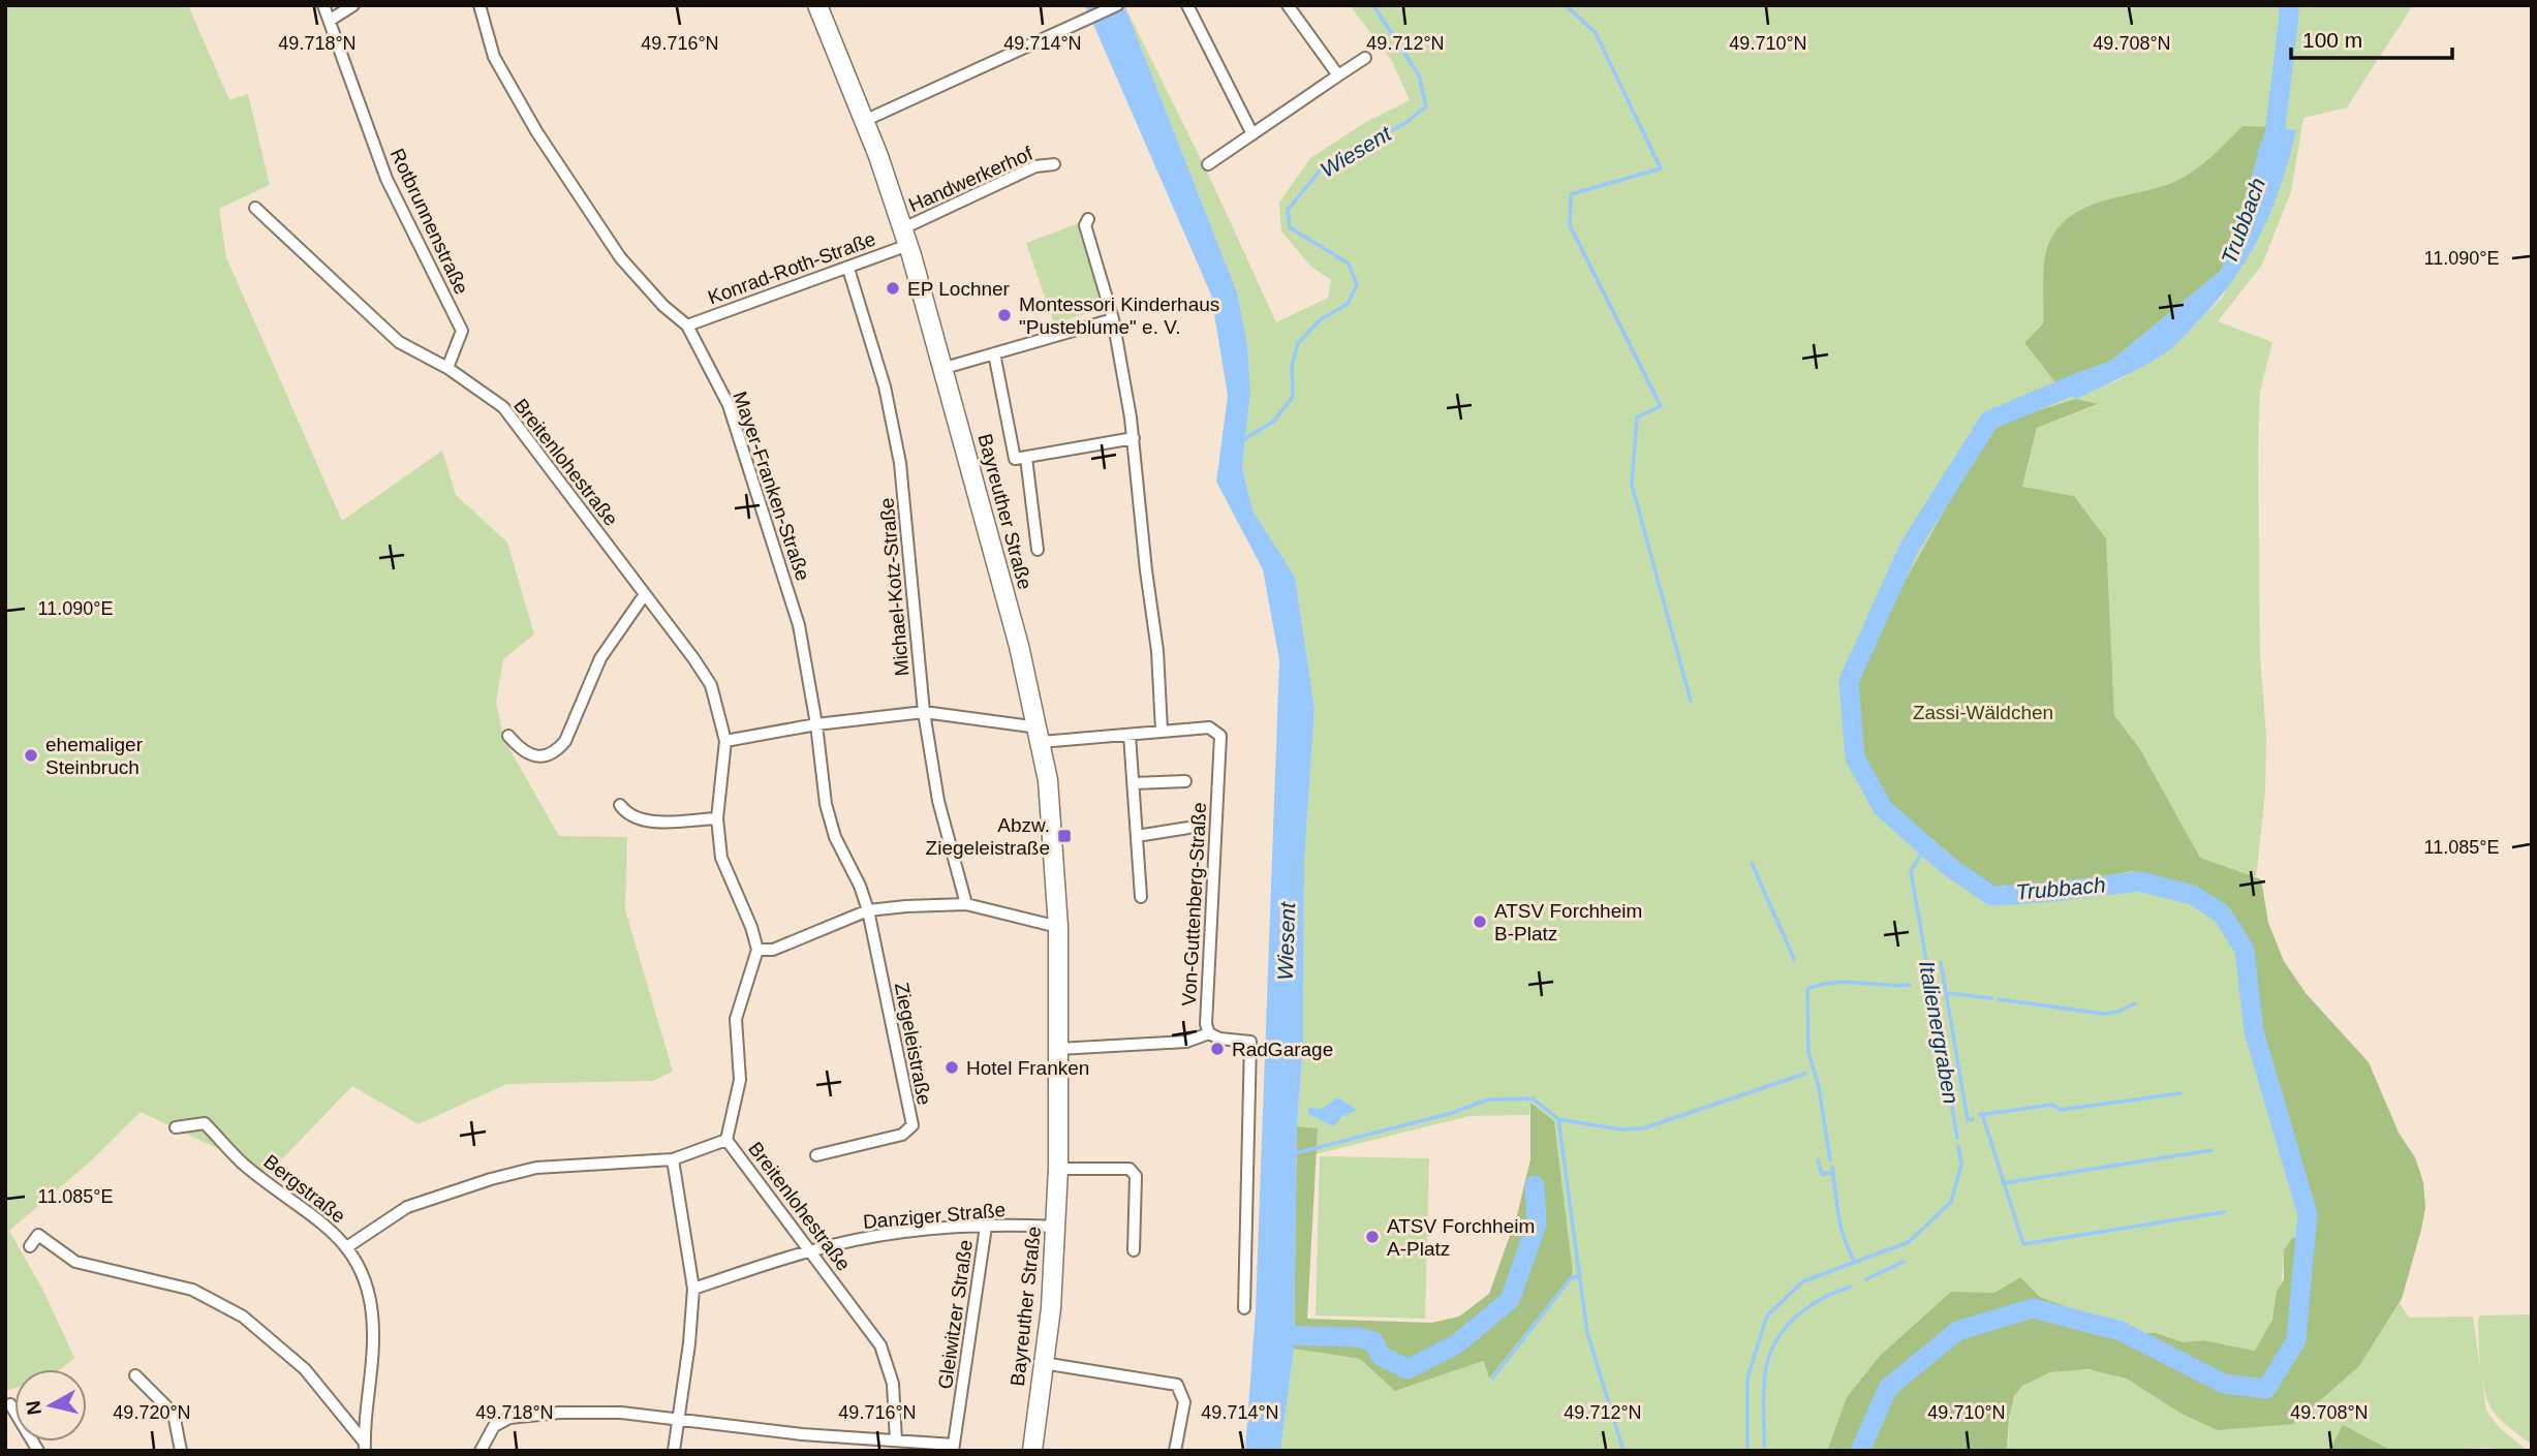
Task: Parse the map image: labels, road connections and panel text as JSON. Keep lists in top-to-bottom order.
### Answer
{
  "streets": {
    "main road": ["Bayreuther Straße"],
    "street": [
      "Handwerkerhof",
      "Rotbrunnenstraße",
      "Konrad-Roth-Straße",
      "Breitenlohestraße",
      "Mayer-Franken-Straße",
      "Michael-Kotz-Straße",
      "Von-Guttenberg-Straße",
      "Ziegeleistraße",
      "Bergstraße",
      "Danziger Straße",
      "Gleiwitzer Straße"
    ]
  },
  "crossings": [
    ["Handwerkerhof", "Konrad-Roth-Straße"],
    ["Handwerkerhof", "Bayreuther Straße"],
    ["Rotbrunnenstraße", "Breitenlohestraße"],
    ["Konrad-Roth-Straße", "Mayer-Franken-Straße"],
    ["Konrad-Roth-Straße", "Bayreuther Straße"],
    ["Konrad-Roth-Straße", "Michael-Kotz-Straße"],
    ["Breitenlohestraße", "Von-Guttenberg-Straße"],
    ["Breitenlohestraße", "Danziger Straße"],
    ["Mayer-Franken-Straße", "Von-Guttenberg-Straße"],
    ["Mayer-Franken-Straße", "Ziegeleistraße"],
    ["Bayreuther Straße", "Von-Guttenberg-Straße"],
    ["Bayreuther Straße", "Danziger Straße"],
    ["Michael-Kotz-Straße", "Von-Guttenberg-Straße"],
    ["Danziger Straße", "Gleiwitzer Straße"]
  ],
  "water": ["Wiesent", "Trubbach", "Italienergraben"],
  "parks": ["Zassi-Wäldchen"],
  "places": {
    "other": [
      "EP Lochner",
      "Montessori Kinderhaus \"Pusteblume\" e. V.",
      "ehemaliger Steinbruch",
      "ATSV Forchheim B-Platz",
      "RadGarage",
      "Hotel Franken",
      "ATSV Forchheim A-Platz"
    ],
    "transit": ["Abzw. Ziegeleistraße"]
  },
  "scale_bar": "100 m",
  "north": "left",
  "coordinates": [
    "49.718°N",
    "49.716°N",
    "49.714°N",
    "49.712°N",
    "49.710°N",
    "49.708°N",
    "11.090°E",
    "11.085°E",
    "49.720°N"
  ]
}
